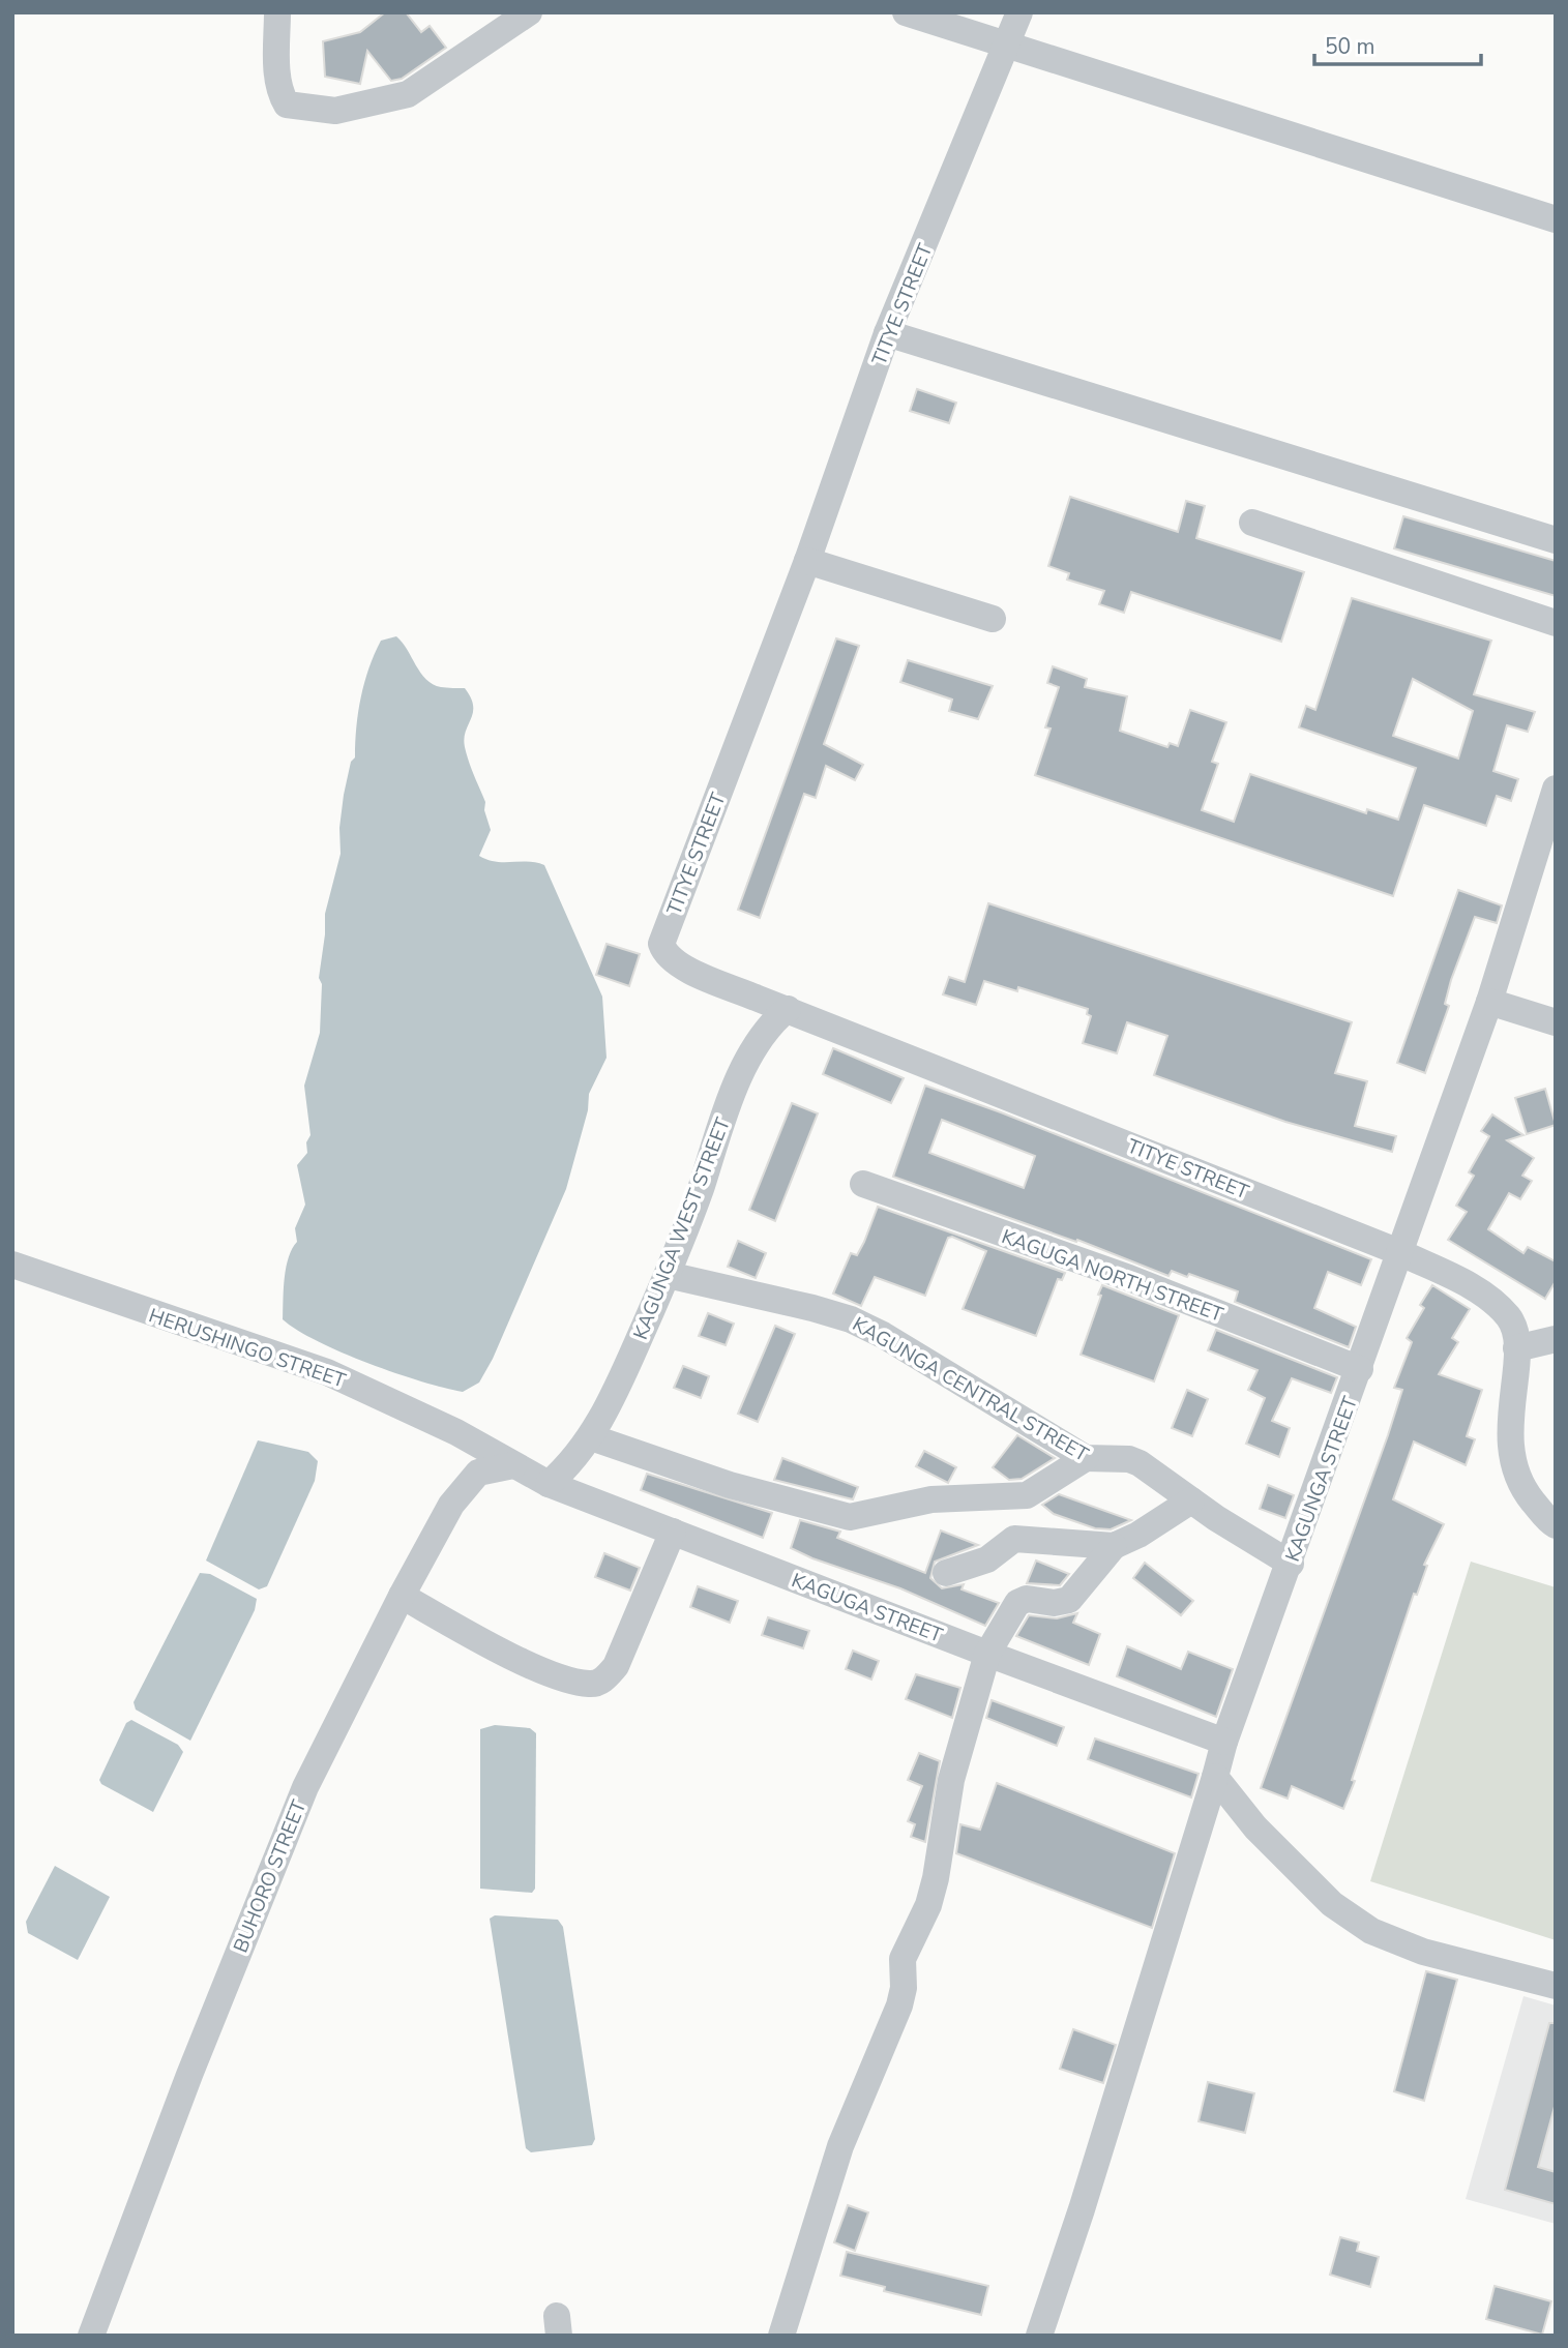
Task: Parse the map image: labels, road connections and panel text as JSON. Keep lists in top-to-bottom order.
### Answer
{
  "streets": {
    "street": [
      "TITYE STREET",
      "KAGUNGA WEST STREET",
      "KAGUGA NORTH STREET",
      "HERUSHINGO STREET",
      "KAGUNGA CENTRAL STREET",
      "KAGUNGA STREET",
      "KAGUGA STREET",
      "BUHORO STREET"
    ]
  },
  "crossings": [
    ["TITYE STREET", "KAGUNGA WEST STREET"],
    ["TITYE STREET", "KAGUNGA STREET"],
    ["KAGUNGA WEST STREET", "KAGUNGA CENTRAL STREET"],
    ["KAGUNGA WEST STREET", "KAGUGA STREET"],
    ["KAGUGA NORTH STREET", "KAGUNGA STREET"],
    ["HERUSHINGO STREET", "KAGUGA STREET"],
    ["HERUSHINGO STREET", "BUHORO STREET"],
    ["KAGUNGA CENTRAL STREET", "KAGUNGA STREET"],
    ["KAGUNGA STREET", "KAGUGA STREET"],
    ["KAGUGA STREET", "BUHORO STREET"]
  ],
  "scale_bar": "50 m"
}
